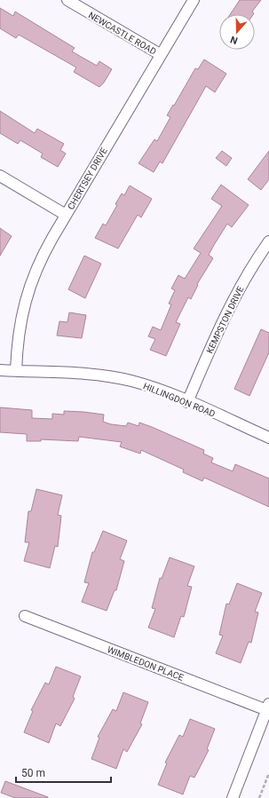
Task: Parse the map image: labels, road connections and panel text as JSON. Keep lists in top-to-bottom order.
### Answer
{
  "streets": {
    "street": [
      "NEWCASTLE ROAD",
      "CHERTSEY DRIVE",
      "KEMPSTON DRIVE",
      "HILLINGDON ROAD",
      "WIMBLEDON PLACE"
    ]
  },
  "crossings": [
    ["NEWCASTLE ROAD", "CHERTSEY DRIVE"],
    ["CHERTSEY DRIVE", "HILLINGDON ROAD"],
    ["KEMPSTON DRIVE", "HILLINGDON ROAD"]
  ],
  "scale_bar": "50 m",
  "north": "bottom"
}
